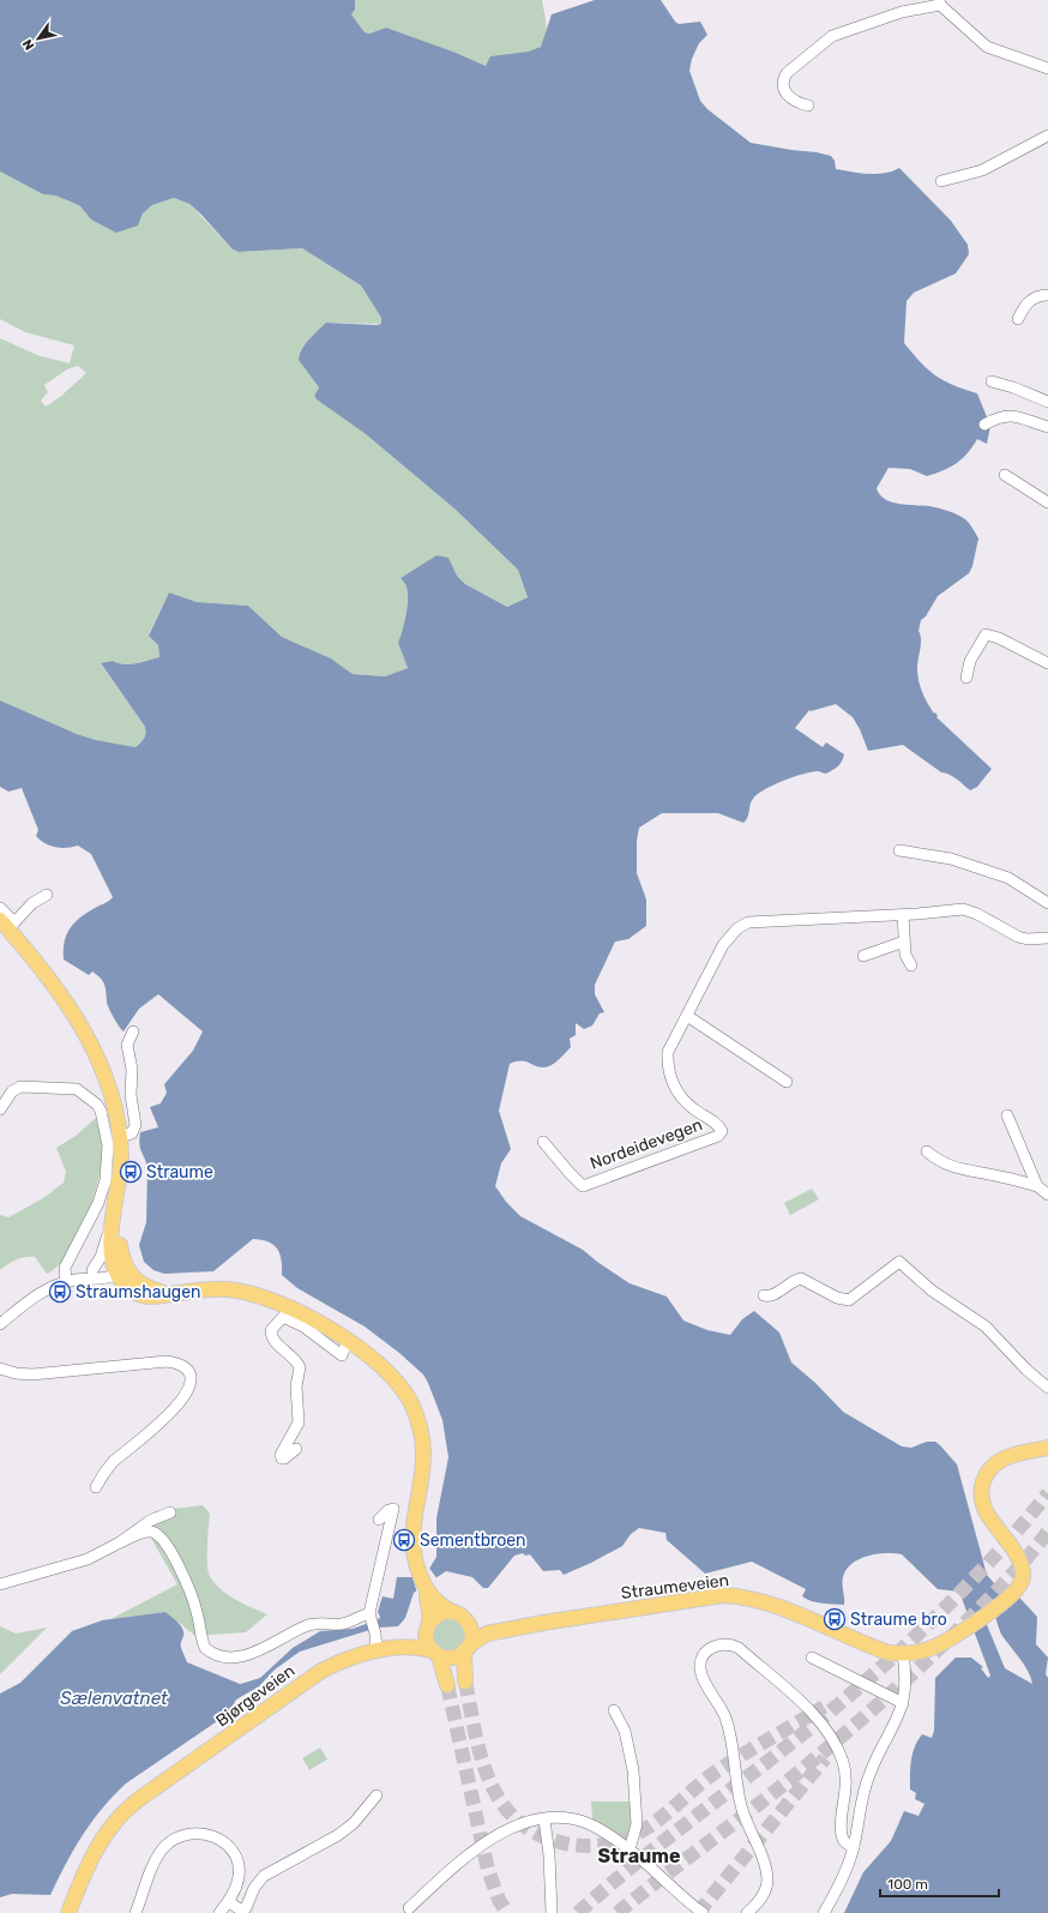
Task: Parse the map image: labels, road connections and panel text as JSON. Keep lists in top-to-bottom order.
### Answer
{
  "streets": {
    "main road": ["Straumeveien", "Bjørgeveien"],
    "street": ["Nordeidevegen"]
  },
  "districts": ["Straume"],
  "water": ["Sælenvatnet"],
  "places": {
    "bus stop": [
      "Straume",
      "Straumshaugen",
      "Sementbroen",
      "Straume bro"
    ]
  },
  "scale_bar": "100 m",
  "north": "bottom left"
}
